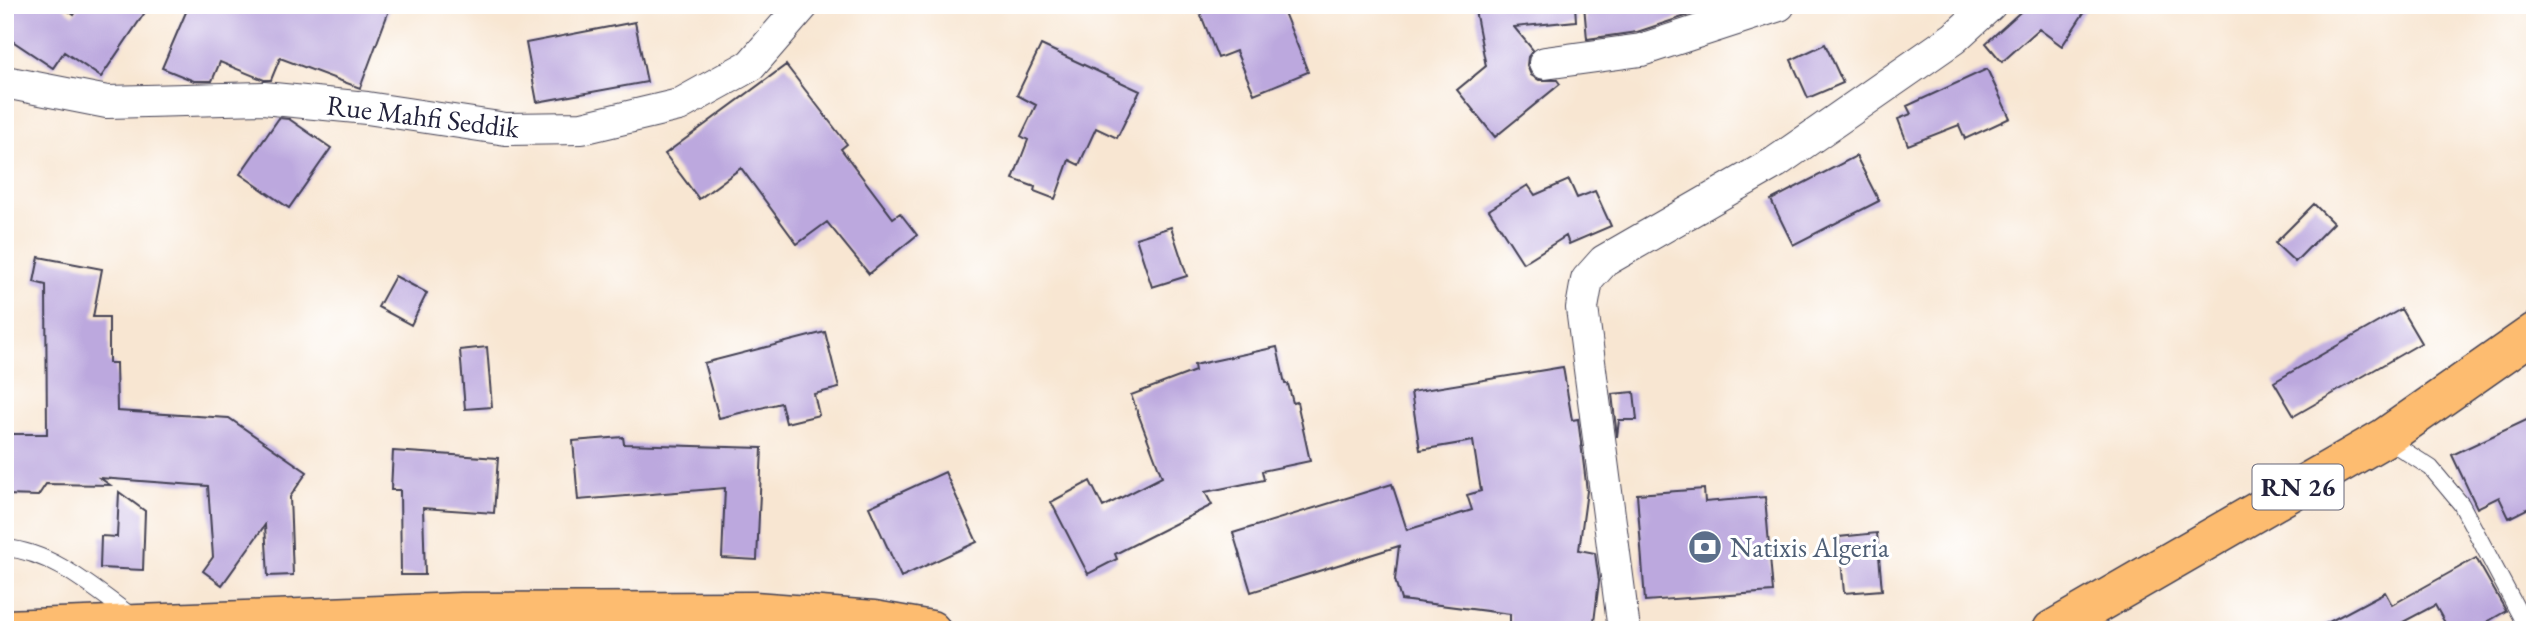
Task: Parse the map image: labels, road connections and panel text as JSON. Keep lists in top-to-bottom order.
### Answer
{
  "streets": {
    "main road": ["RN 26"],
    "street": ["Rue Mahfi Seddik"]
  },
  "places": {
    "bank": ["Natixis Algeria"]
  }
}
